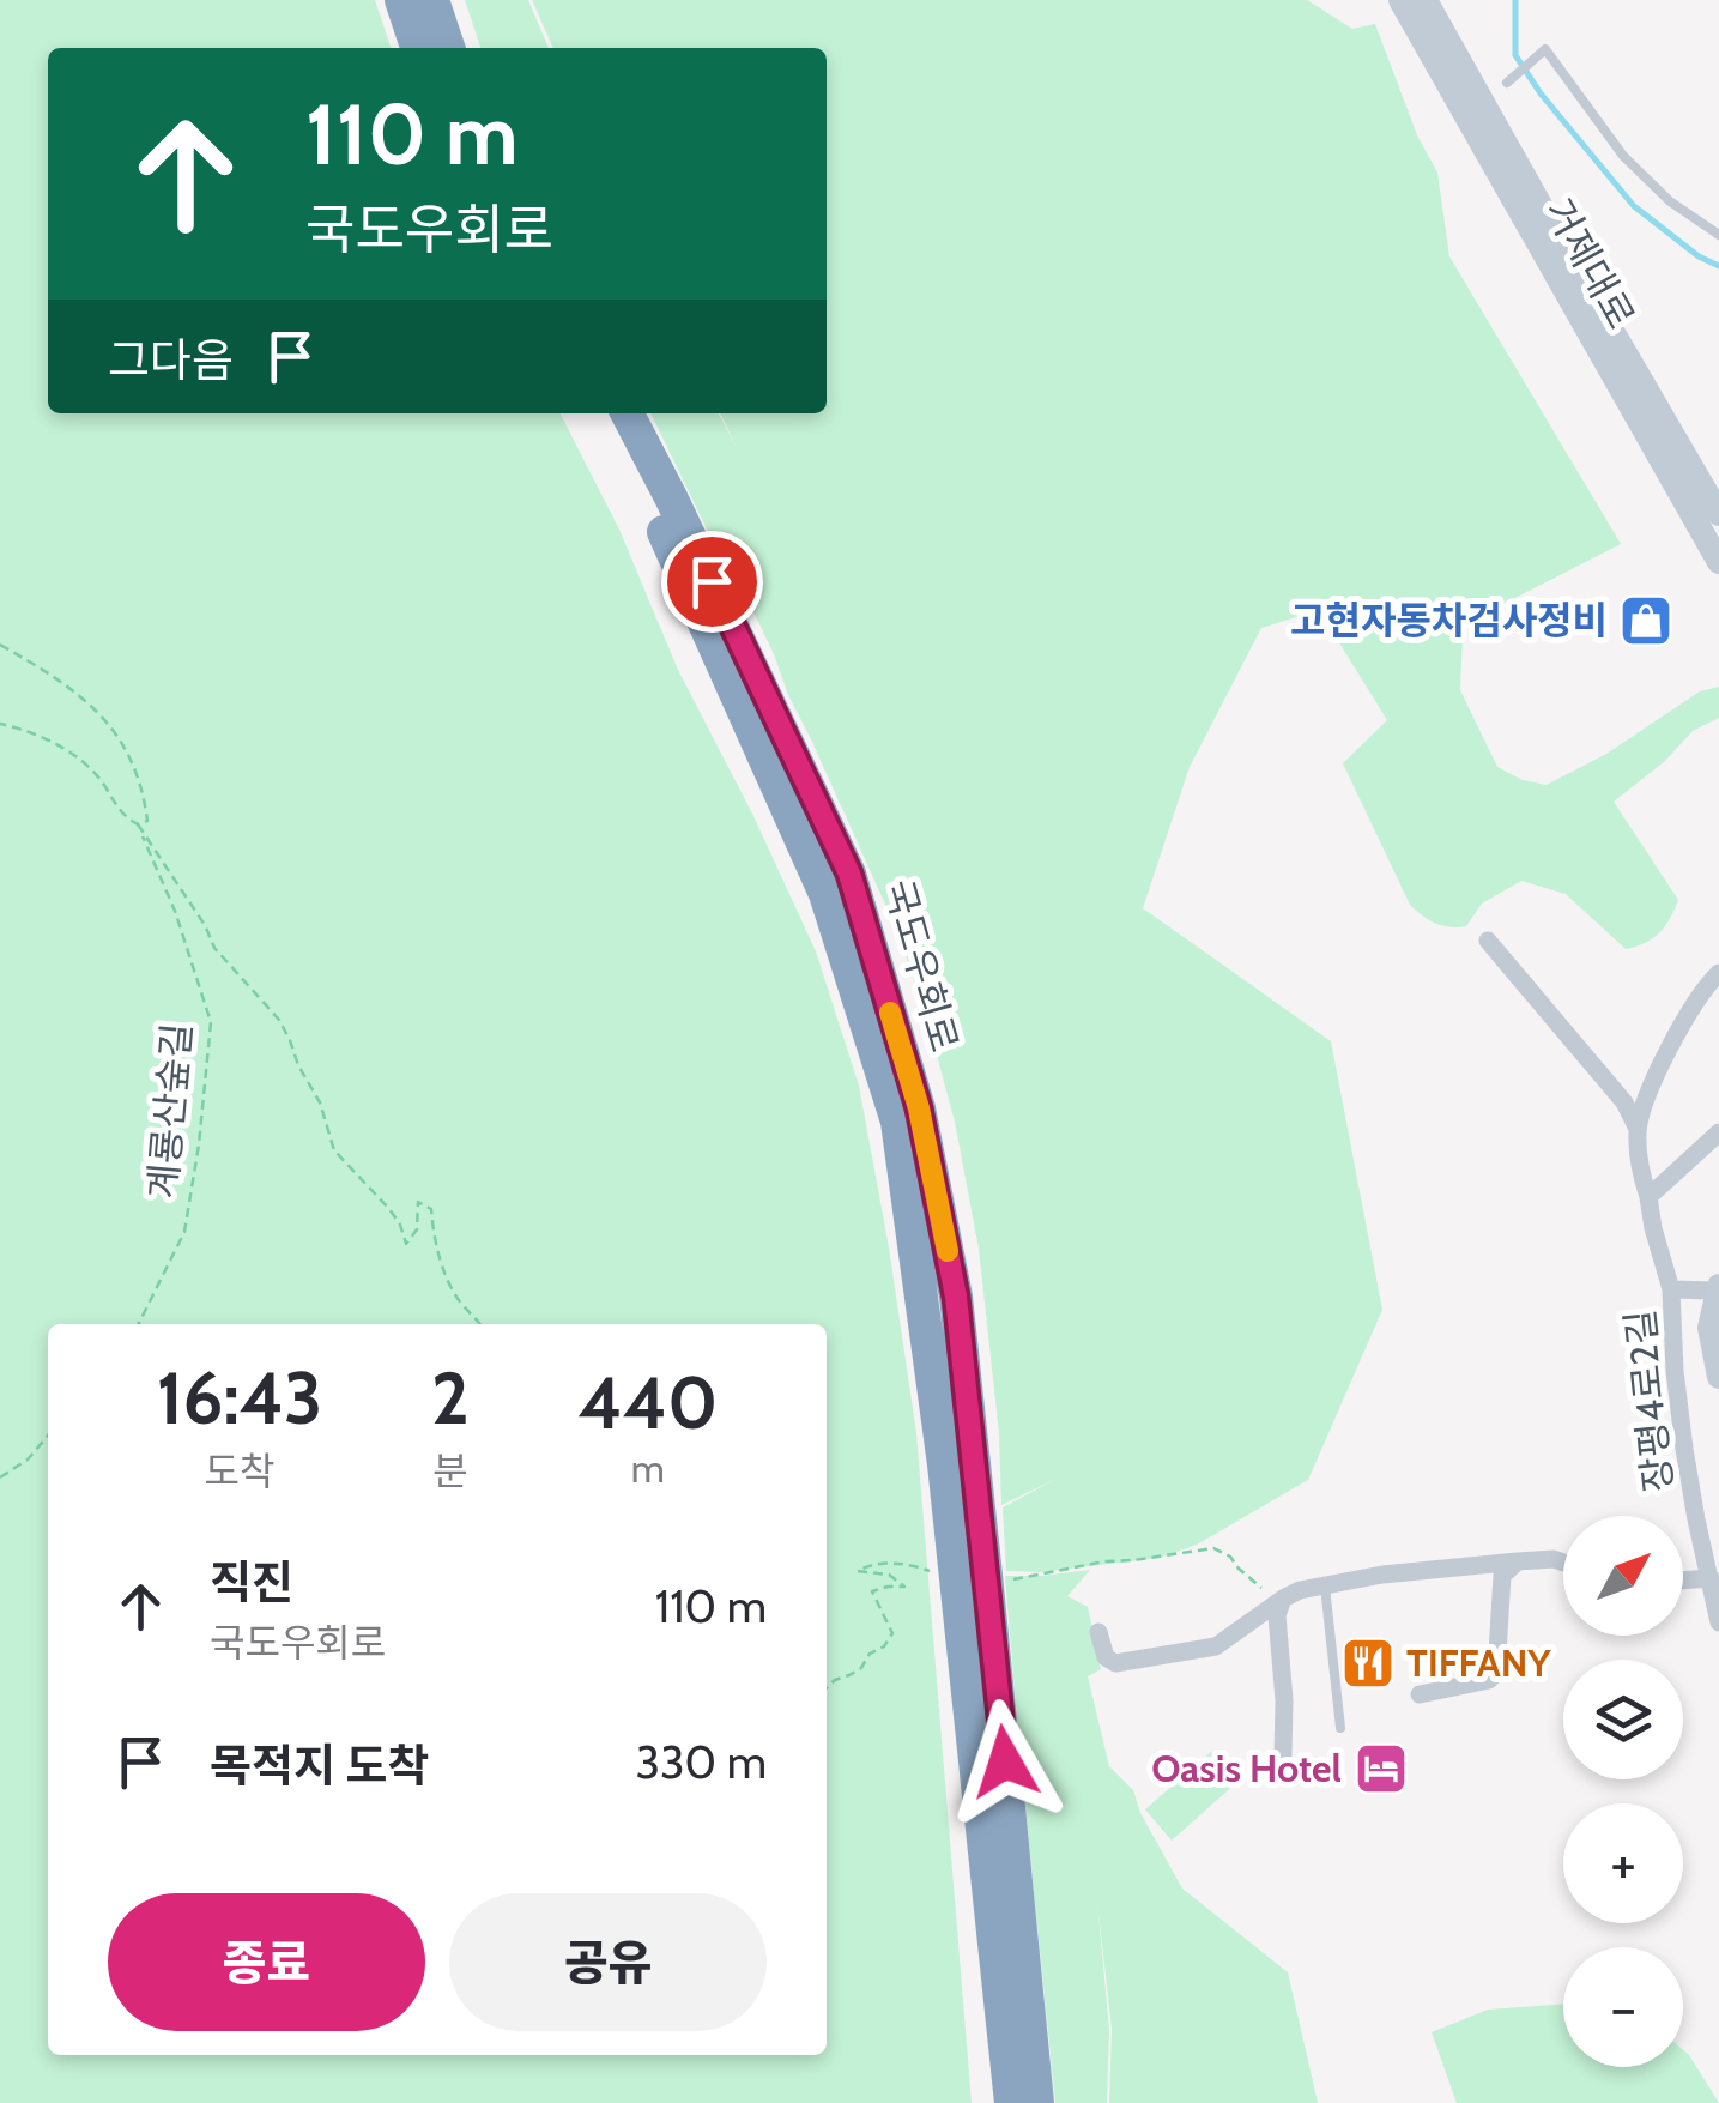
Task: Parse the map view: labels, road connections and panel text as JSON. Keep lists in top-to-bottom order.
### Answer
{
  "streets": {
    "highway": ["국도우회로"],
    "main road": ["거제대로"],
    "street": ["장평4로2길"],
    "path": ["계룡산숲길"]
  },
  "places": {
    "shop": ["고현자동차검사정비"],
    "restaurant": ["TIFFANY"],
    "hotel": ["Oasis Hotel"]
  },
  "north": "top right",
  "page": {
    "turn": ["110 m", "국도우회로"],
    "then": "그다음",
    "eta": [
      "16:43",
      "도착",
      "2",
      "분",
      "440",
      "m"
    ],
    "map_buttons": ["+", "−"],
    "list": [
      {
        "name": "직진",
        "note": "국도우회로",
        "value": "110 m"
      },
      {
        "name": "목적지 도착",
        "value": "330 m"
      }
    ],
    "buttons": ["종료", "공유"]
  }
}
